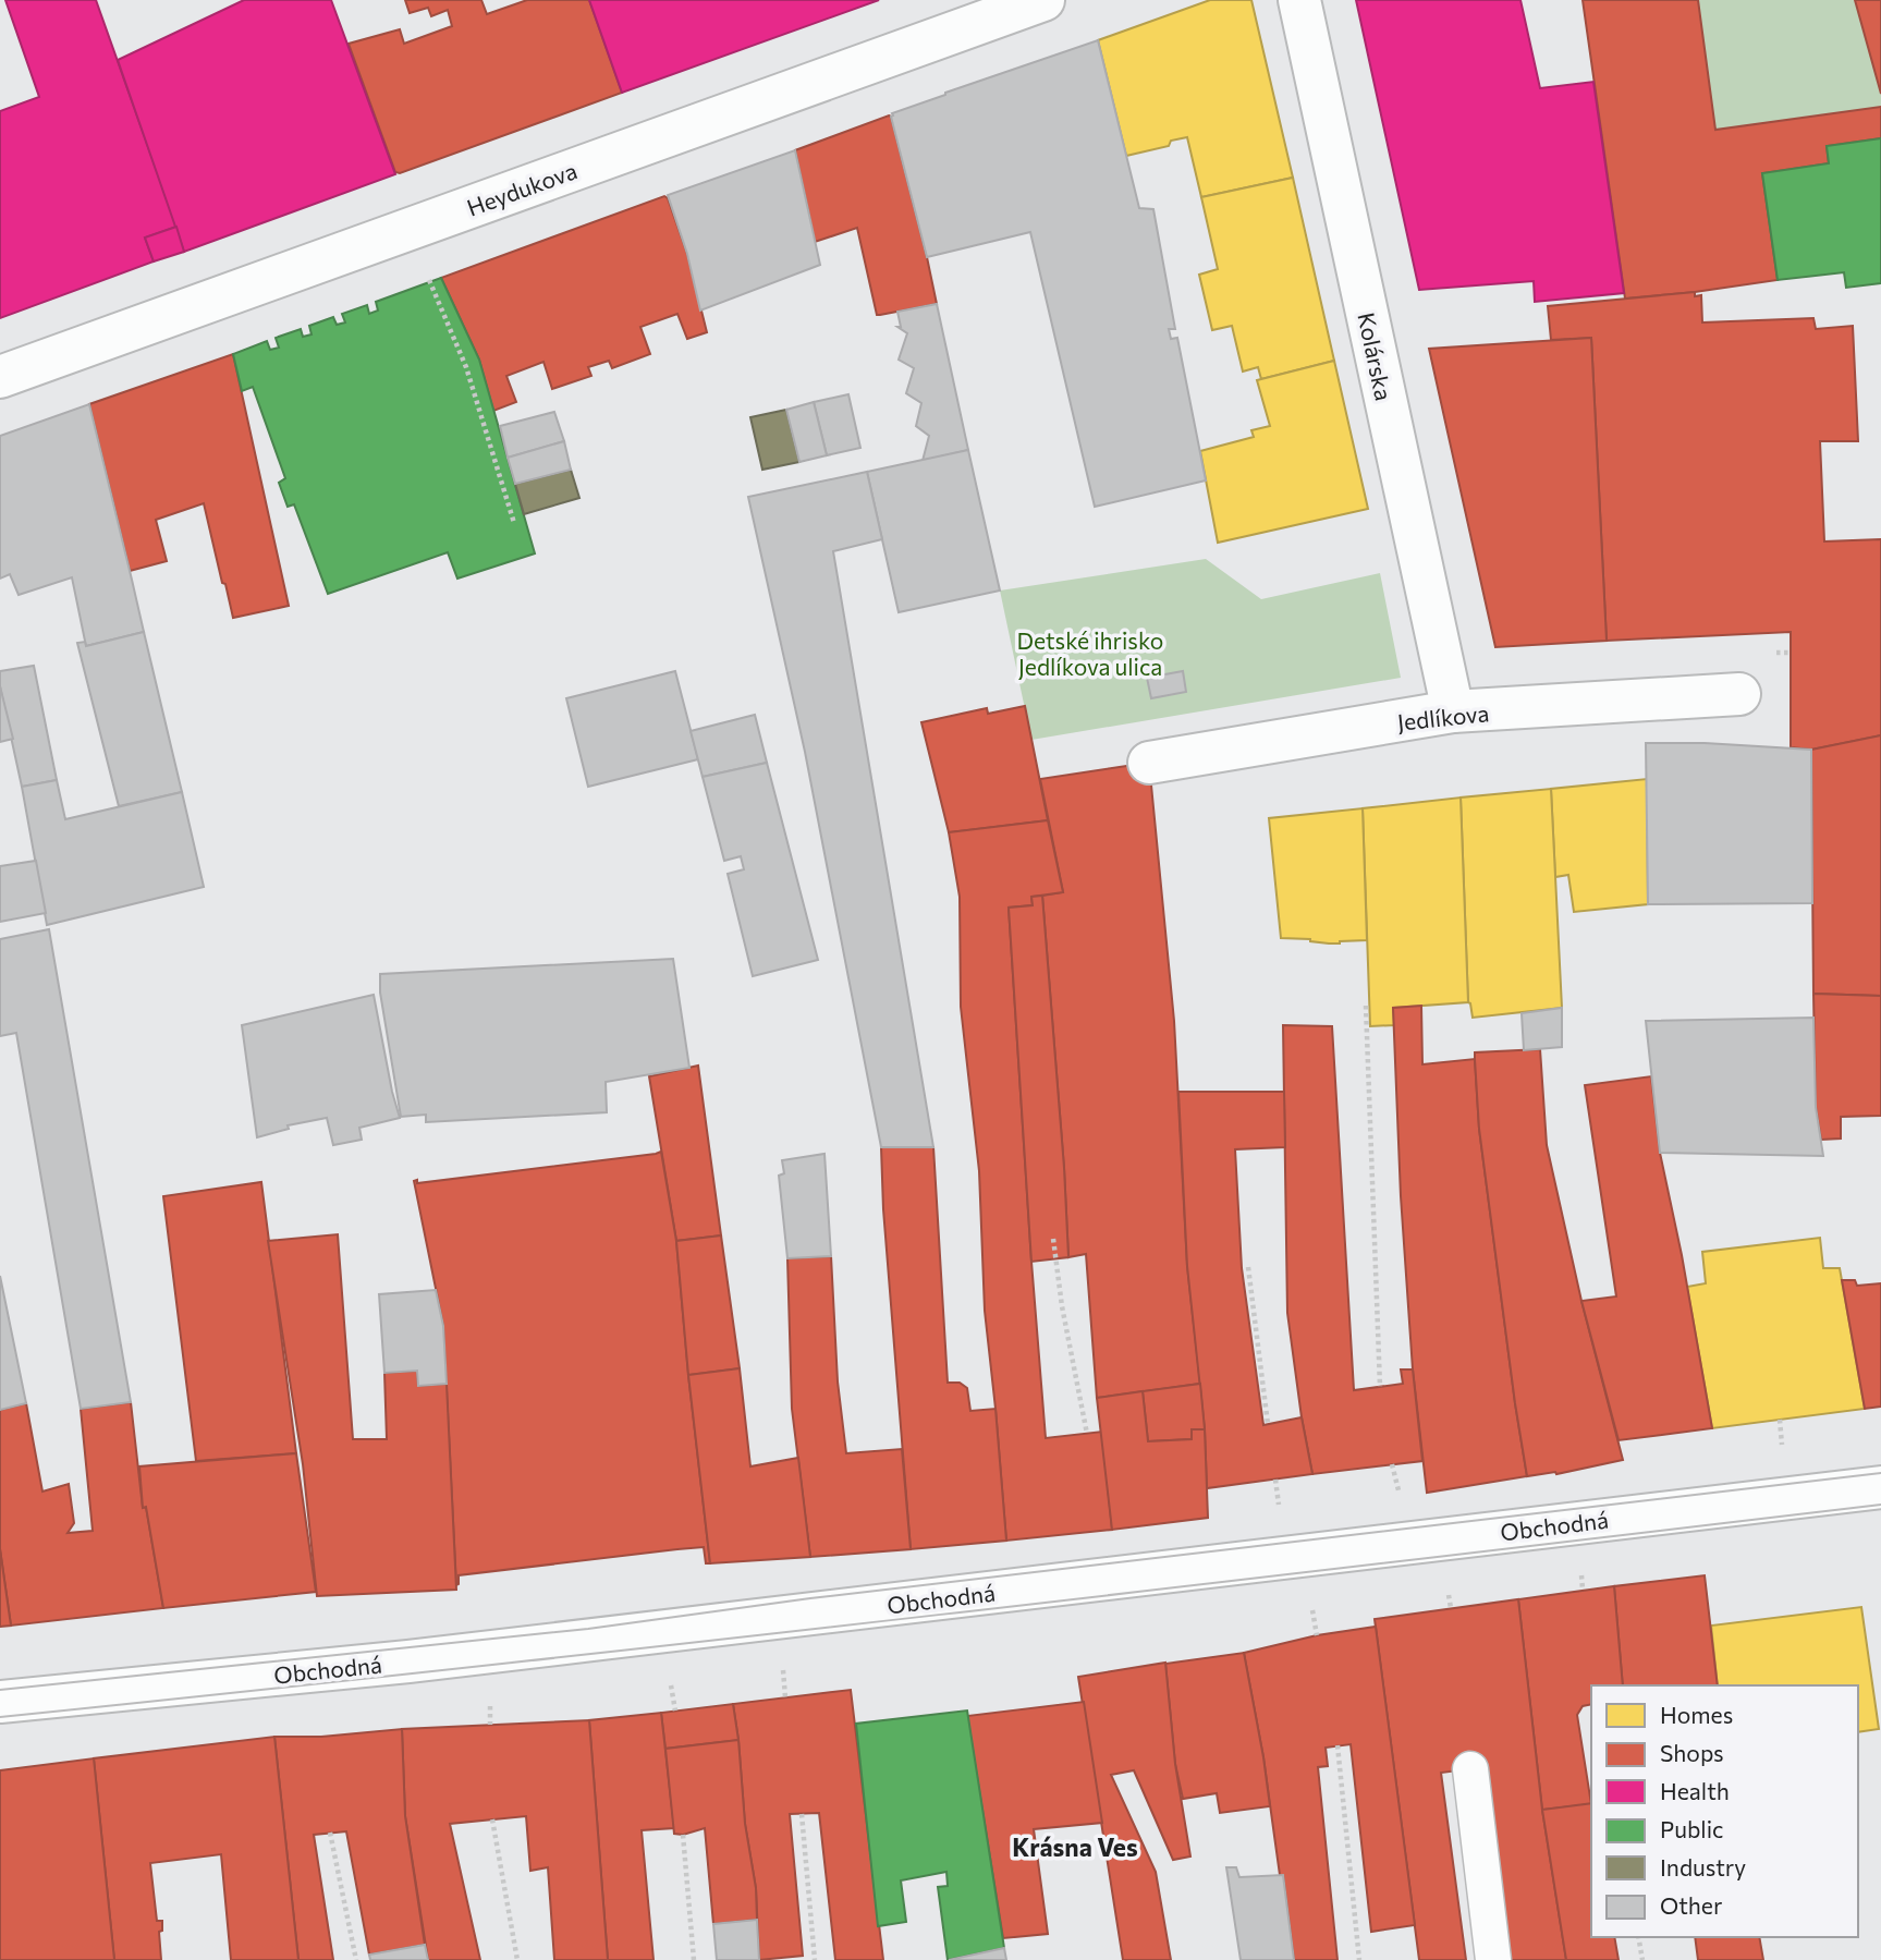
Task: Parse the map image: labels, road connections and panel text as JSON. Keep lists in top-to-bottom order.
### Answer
{
  "streets": {
    "street": [
      "Heydukova",
      "Kolárska",
      "Jedlíkova",
      "Obchodná"
    ]
  },
  "crossings": [
    ["Kolárska", "Jedlíkova"]
  ],
  "districts": ["Krásna Ves"],
  "parks": ["Detské ihrisko Jedlíkova ulica"],
  "legend": [
    "Homes",
    "Shops",
    "Health",
    "Public",
    "Industry",
    "Other"
  ]
}
